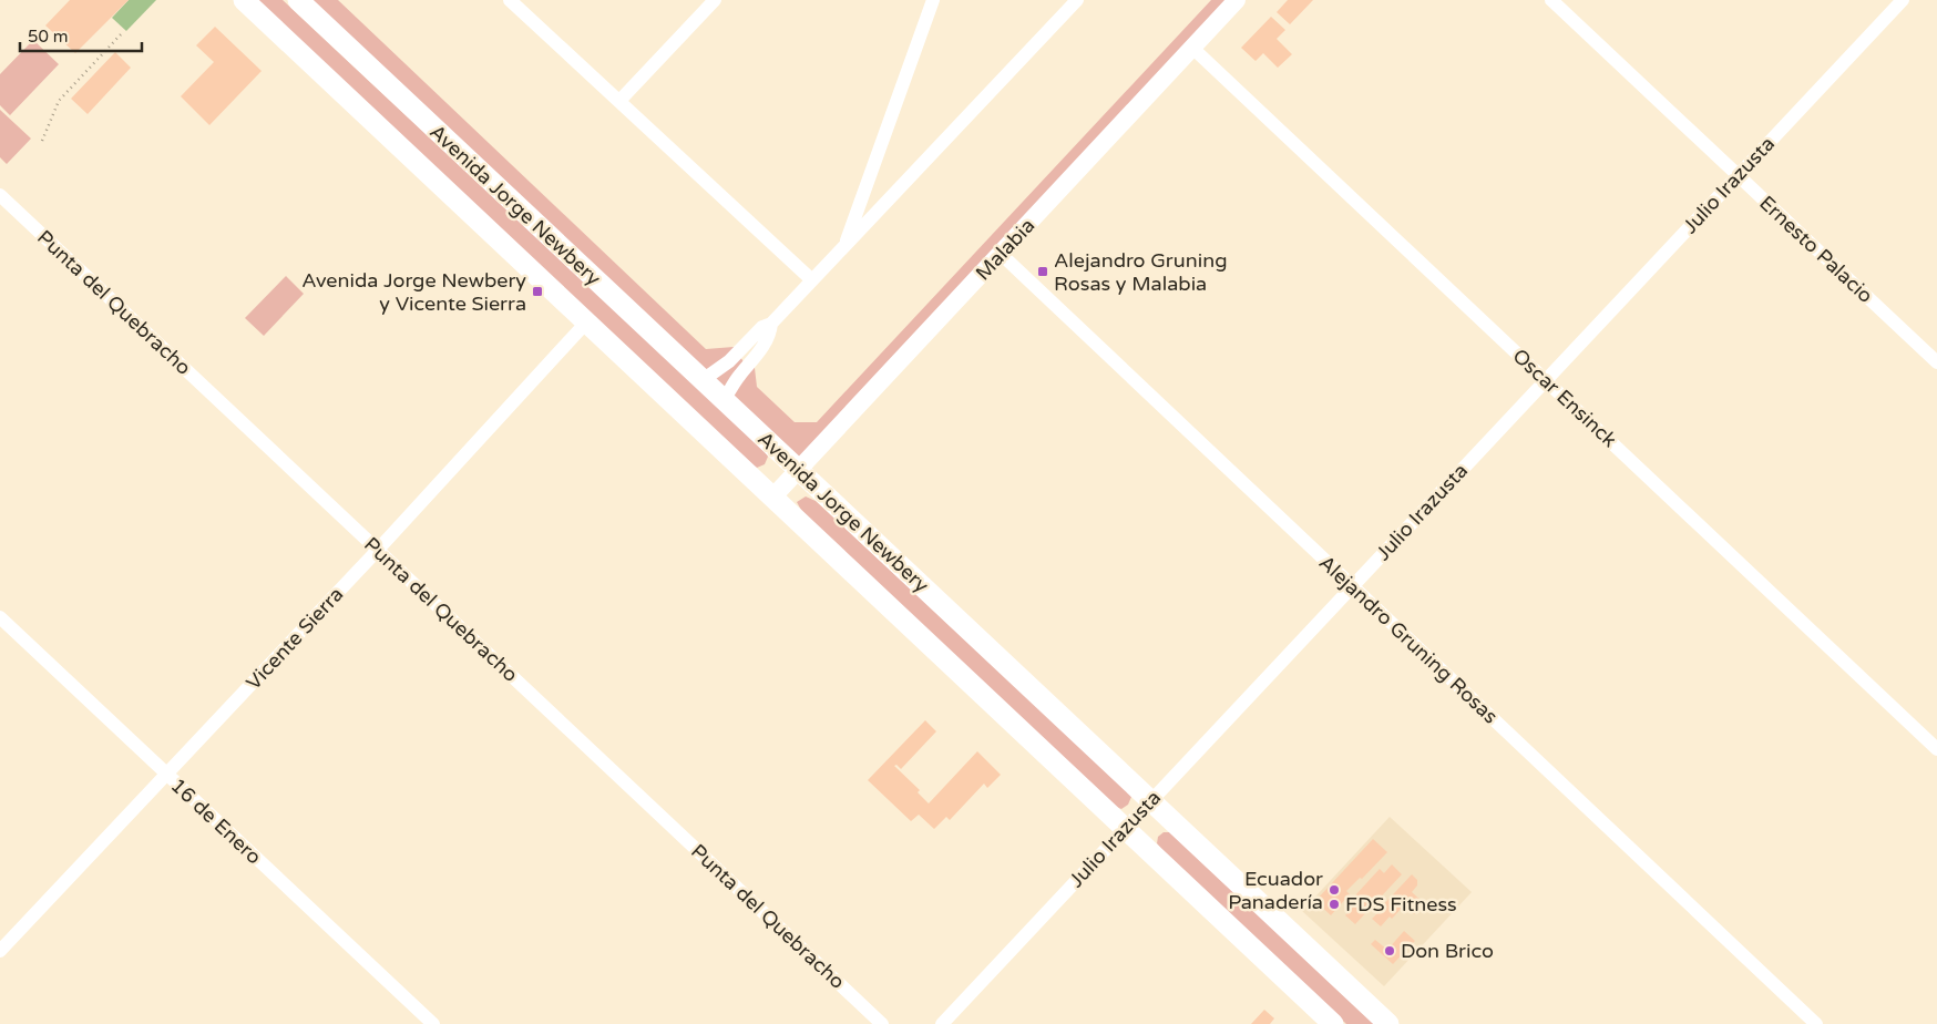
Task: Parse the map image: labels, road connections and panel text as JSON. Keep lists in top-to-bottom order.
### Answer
{
  "streets": {
    "main road": ["Avenida Jorge Newbery"],
    "street": [
      "Julio Irazusta",
      "Malabia",
      "Ernesto Palacio",
      "Punta del Quebracho",
      "Oscar Ensinck",
      "Vicente Sierra",
      "Alejandro Gruning Rosas",
      "16 de Enero"
    ]
  },
  "crossings": [
    ["Julio Irazusta", "Avenida Jorge Newbery"],
    ["Julio Irazusta", "Ernesto Palacio"],
    ["Julio Irazusta", "Oscar Ensinck"],
    ["Julio Irazusta", "Alejandro Gruning Rosas"],
    ["Avenida Jorge Newbery", "Malabia"],
    ["Avenida Jorge Newbery", "Vicente Sierra"],
    ["Malabia", "Oscar Ensinck"],
    ["Malabia", "Alejandro Gruning Rosas"],
    ["Punta del Quebracho", "Vicente Sierra"],
    ["Vicente Sierra", "16 de Enero"]
  ],
  "places": {
    "transit": ["Alejandro Gruning Rosas y Malabia", "Avenida Jorge Newbery y Vicente Sierra"],
    "other": ["Ecuador Panadería", "FDS Fitness", "Don Brico"]
  },
  "scale_bar": "50 m"
}
